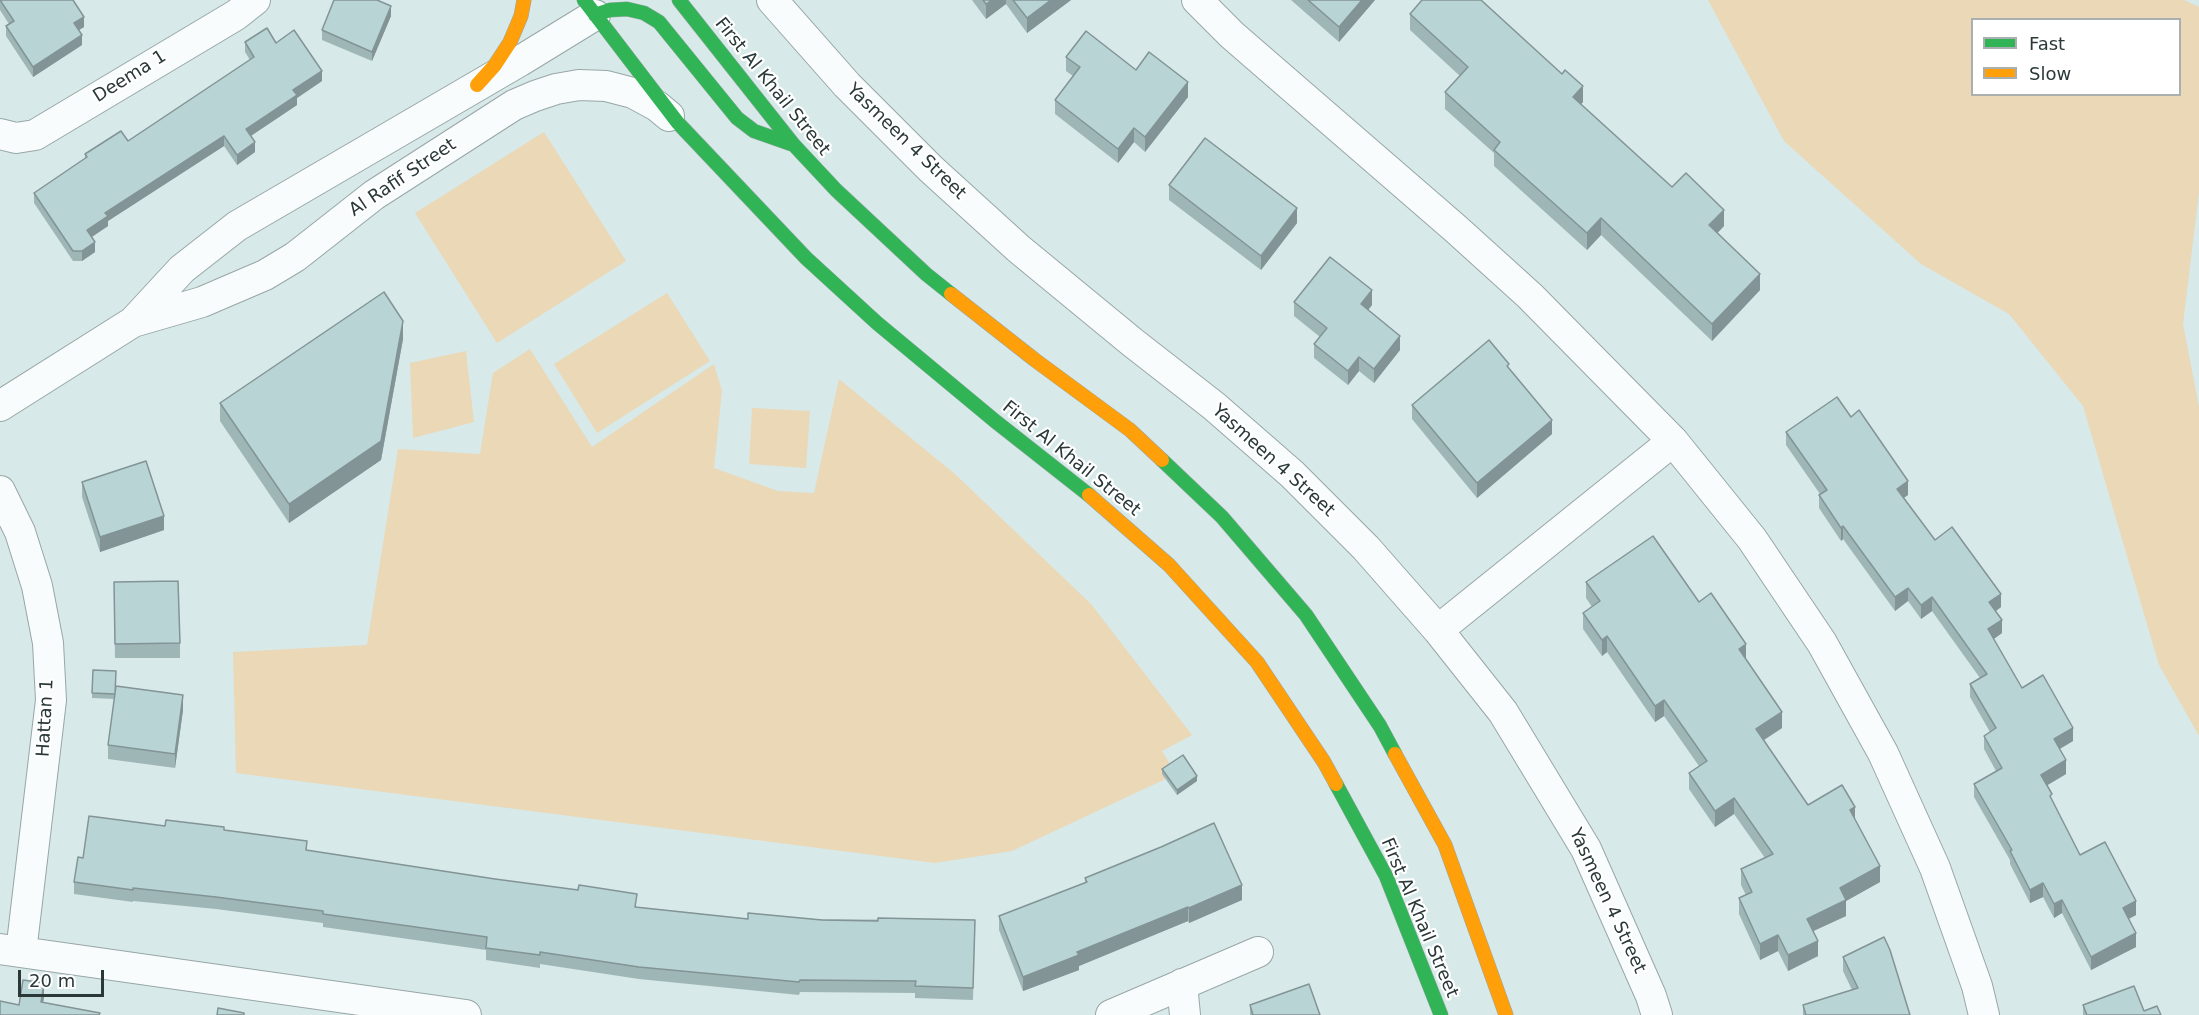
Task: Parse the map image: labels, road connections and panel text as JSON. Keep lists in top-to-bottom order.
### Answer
{
  "streets": {
    "main road": ["First Al Khail Street"],
    "street": [
      "Deema 1",
      "Yasmeen 4 Street",
      "Al Rafif Street",
      "Hattan 1"
    ]
  },
  "crossings": [
    ["First Al Khail Street", "Al Rafif Street"]
  ],
  "legend": ["Fast", "Slow"],
  "scale_bar": "20 m"
}
